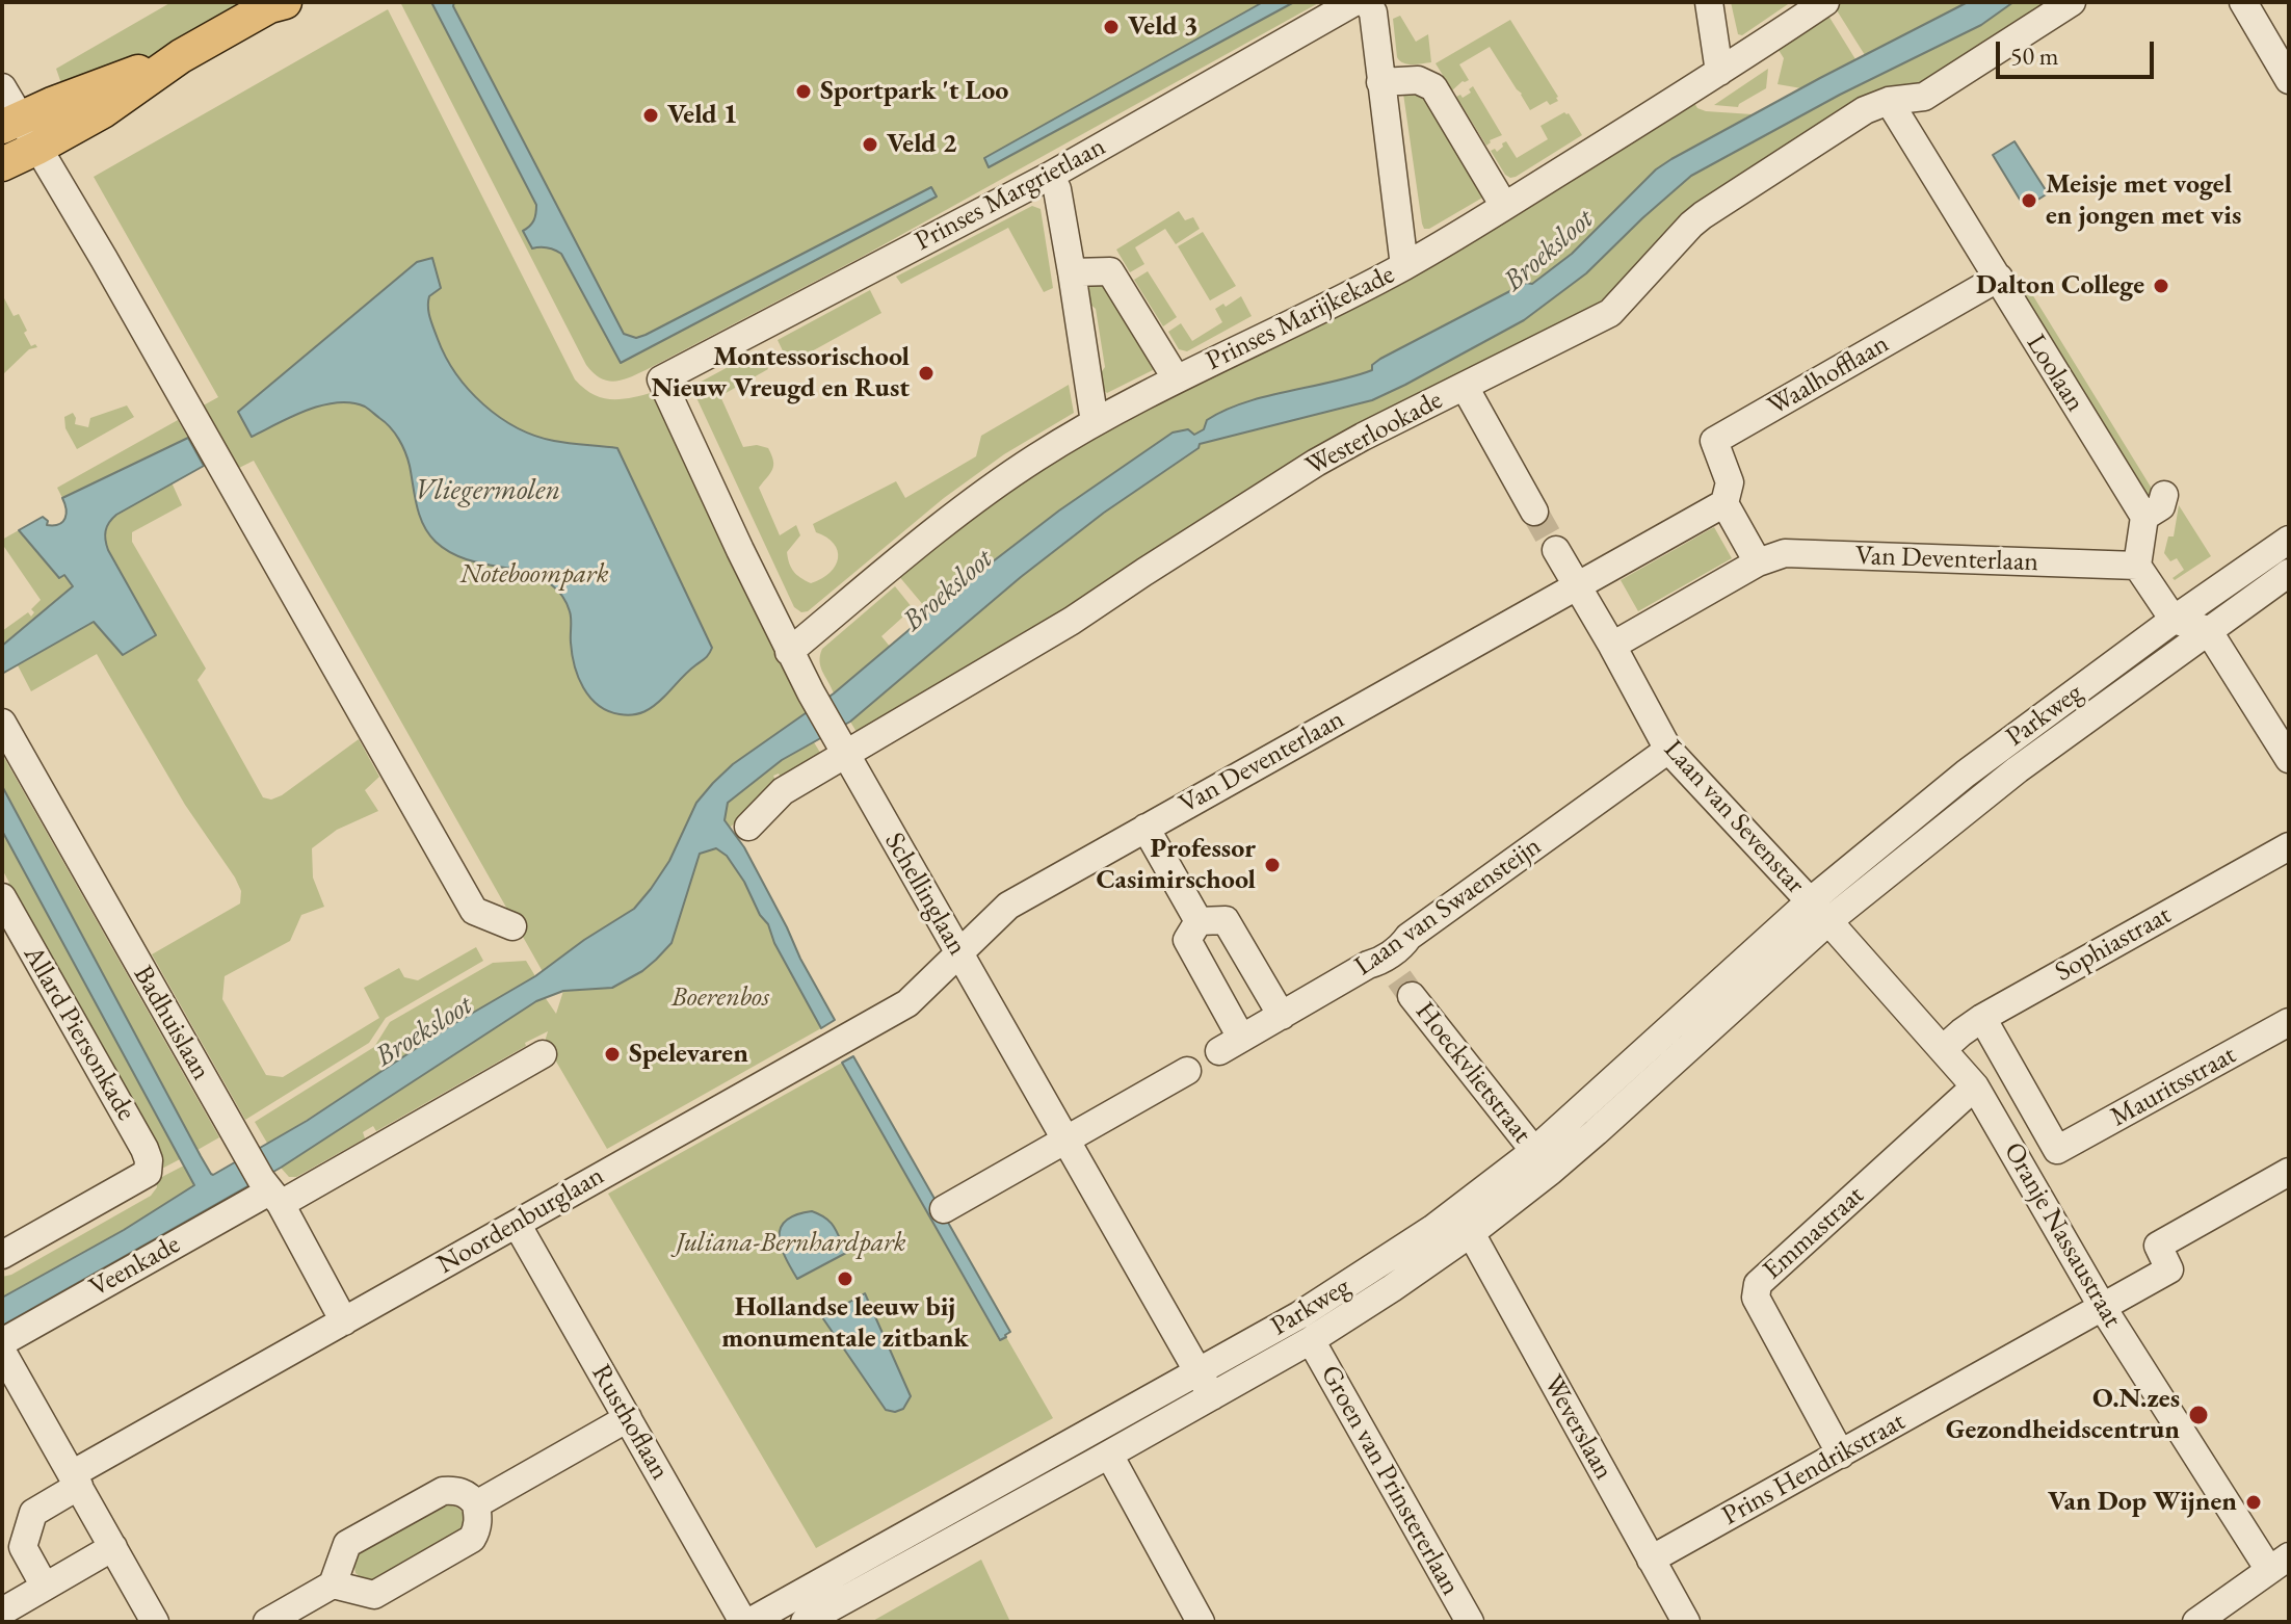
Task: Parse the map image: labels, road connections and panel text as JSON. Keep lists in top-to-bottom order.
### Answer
{
  "streets": {
    "street": [
      "Prinses Margrietlaan",
      "Prinses Marijkekade",
      "Loolaan",
      "Waalhofflaan",
      "Westerlookade",
      "Van Deventerlaan",
      "Parkweg",
      "Laan van Sevenstar",
      "Schellinglaan",
      "Laan van Swaensteijn",
      "Sophiastraat",
      "Badhuislaan",
      "Allard Piersonkade",
      "Hoeckvlietstraat",
      "Mauritsstraat",
      "Noordenburglaan",
      "Emmastraat",
      "Oranje Nassaustraat",
      "Veenkade",
      "Rusthoflaan",
      "Weverslaan",
      "Prins Hendrikstraat",
      "Groen van Prinstererlaan"
    ]
  },
  "crossings": [
    ["Prinses Margrietlaan", "Schellinglaan"],
    ["Prinses Marijkekade", "Schellinglaan"],
    ["Loolaan", "Waalhofflaan"],
    ["Loolaan", "Westerlookade"],
    ["Waalhofflaan", "Van Deventerlaan"],
    ["Westerlookade", "Schellinglaan"],
    ["Van Deventerlaan", "Laan van Sevenstar"],
    ["Van Deventerlaan", "Schellinglaan"],
    ["Van Deventerlaan", "Noordenburglaan"],
    ["Parkweg", "Laan van Sevenstar"],
    ["Parkweg", "Schellinglaan"],
    ["Parkweg", "Hoeckvlietstraat"],
    ["Parkweg", "Oranje Nassaustraat"],
    ["Parkweg", "Weverslaan"],
    ["Parkweg", "Groen van Prinstererlaan"],
    ["Laan van Sevenstar", "Laan van Swaensteijn"],
    ["Laan van Sevenstar", "Oranje Nassaustraat"],
    ["Schellinglaan", "Noordenburglaan"],
    ["Laan van Swaensteijn", "Hoeckvlietstraat"],
    ["Sophiastraat", "Oranje Nassaustraat"],
    ["Badhuislaan", "Noordenburglaan"],
    ["Badhuislaan", "Veenkade"],
    ["Mauritsstraat", "Oranje Nassaustraat"],
    ["Noordenburglaan", "Rusthoflaan"],
    ["Emmastraat", "Oranje Nassaustraat"],
    ["Emmastraat", "Prins Hendrikstraat"],
    ["Oranje Nassaustraat", "Prins Hendrikstraat"],
    ["Weverslaan", "Prins Hendrikstraat"]
  ],
  "water": ["Broeksloot", "Vliegermolen"],
  "parks": ["Noteboompark", "Boerenbos", "Juliana-Bernhardpark"],
  "places": [
    "Veld 3",
    "Sportpark 't Loo",
    "Veld 1",
    "Veld 2",
    "Meisje met vogel en jongen met vis",
    "Dalton College",
    "Montessorischool Nieuw Vreugd en Rust",
    "Professor Casimirschool",
    "Spelevaren",
    "Hollandse leeuw bij monumentale zitbank",
    "O.N.zes Gezondheidscentrun",
    "Van Dop Wijnen"
  ],
  "scale_bar": "50 m"
}
